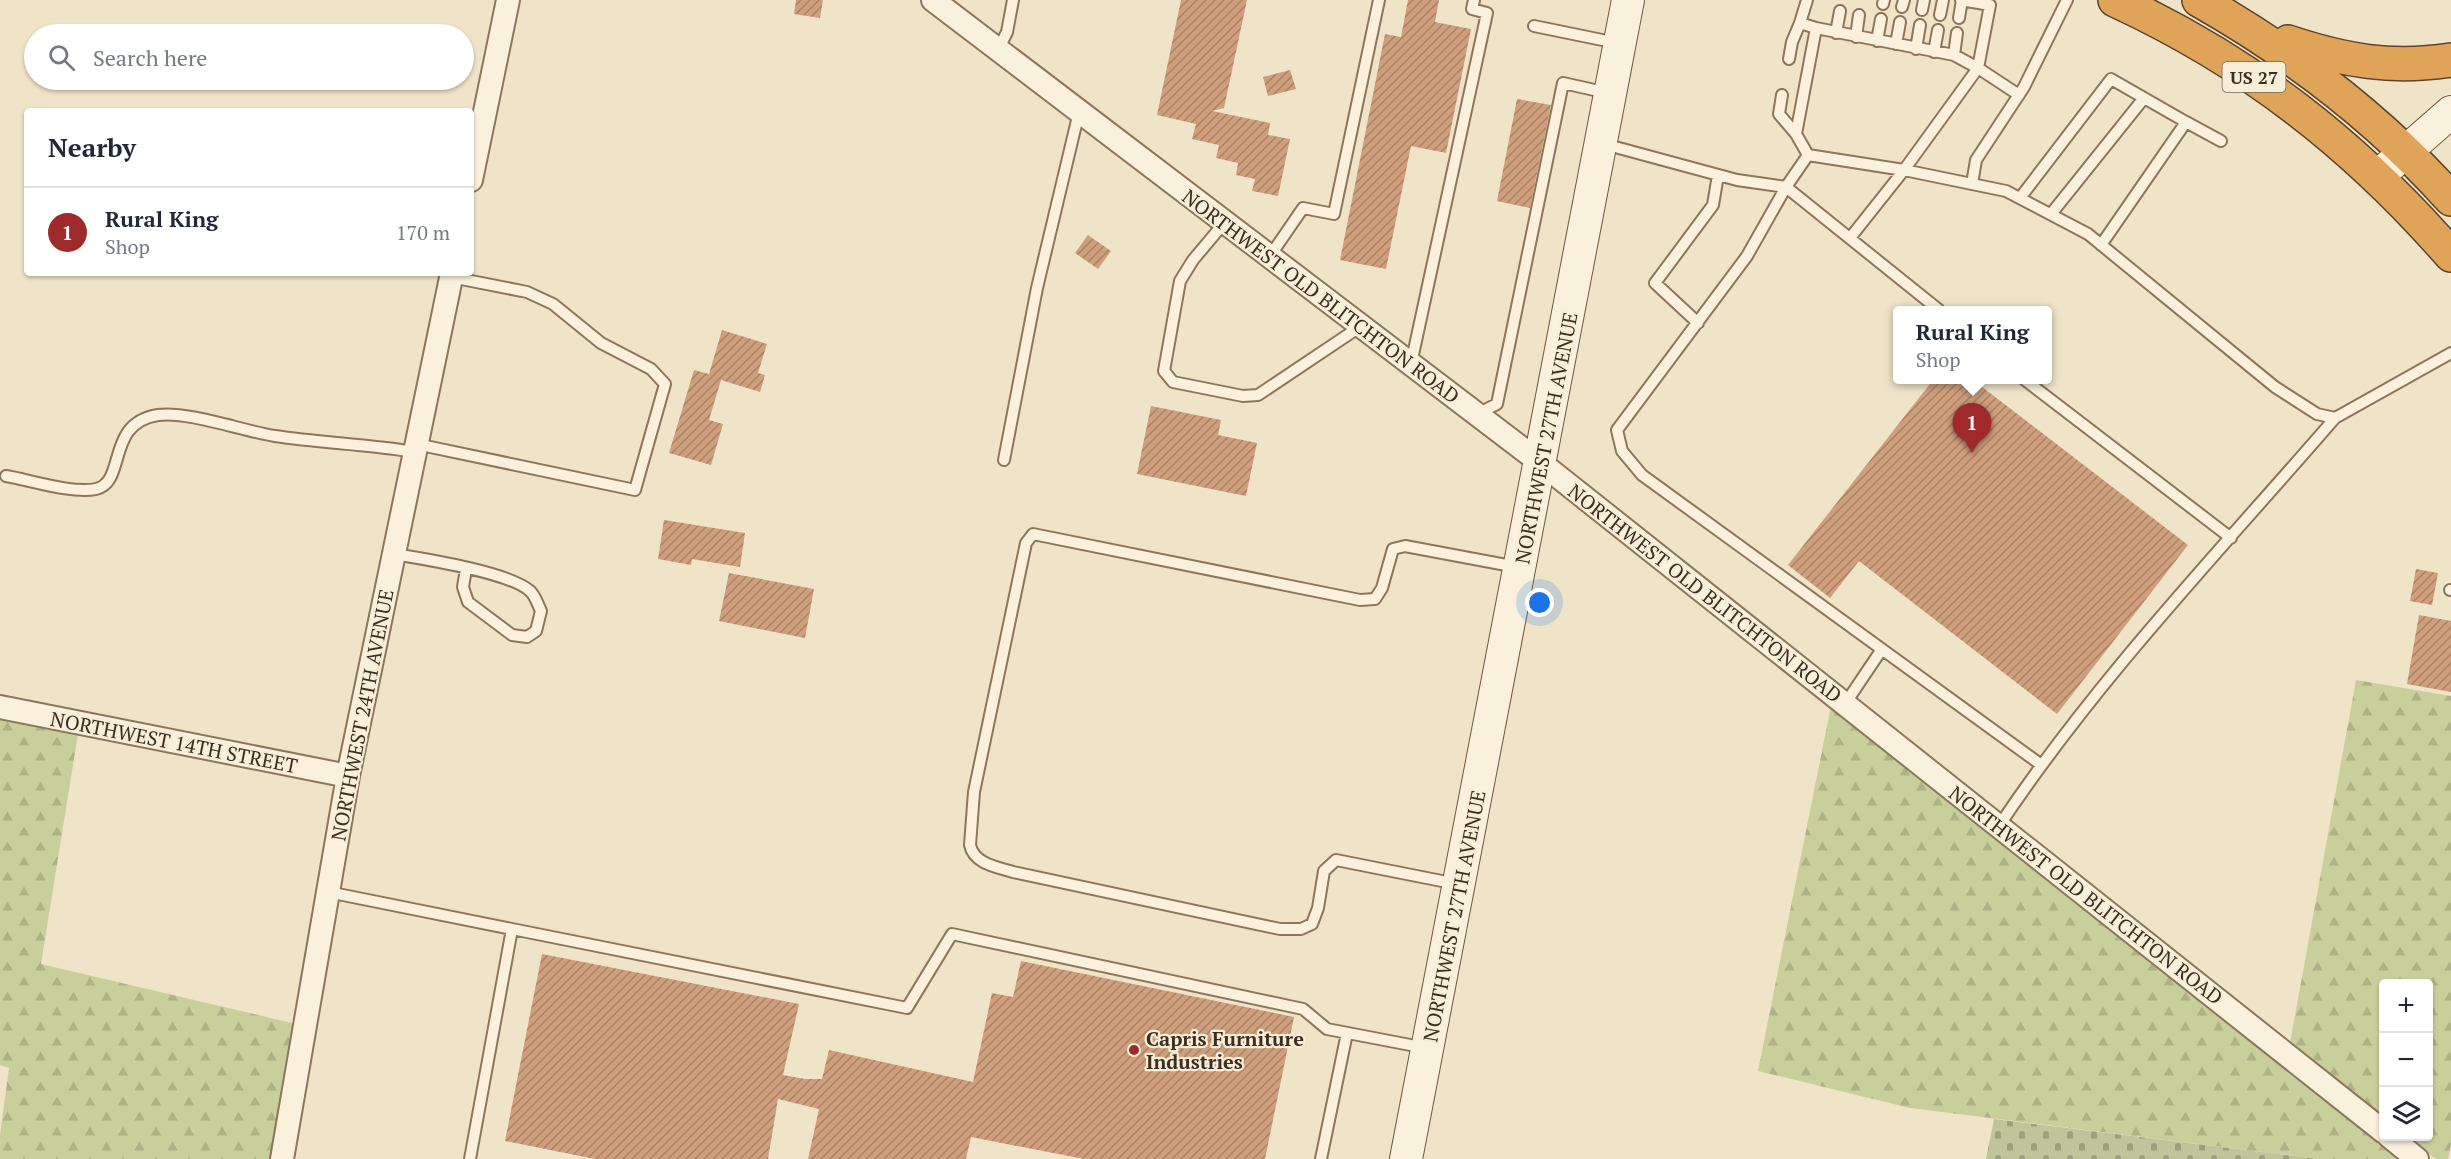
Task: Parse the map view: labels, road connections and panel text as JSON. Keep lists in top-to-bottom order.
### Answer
{
  "streets": {
    "highway": ["US 27"],
    "street": [
      "NORTHWEST OLD BLITCHTON ROAD",
      "NORTHWEST 27TH AVENUE",
      "NORTHWEST 24TH AVENUE",
      "NORTHWEST 14TH STREET"
    ]
  },
  "crossings": [
    ["NORTHWEST OLD BLITCHTON ROAD", "NORTHWEST 27TH AVENUE"],
    ["NORTHWEST 24TH AVENUE", "NORTHWEST 14TH STREET"]
  ],
  "places": ["Capris Furniture Industries"],
  "page": {
    "search": "Search here",
    "heading": "Nearby",
    "list": [
      {
        "mark": "1",
        "name": "Rural King",
        "note": "Shop",
        "value": "170 m"
      }
    ],
    "popup": ["Rural King", "Shop"],
    "pins": "1",
    "map_buttons": ["+", "−"]
  }
}
